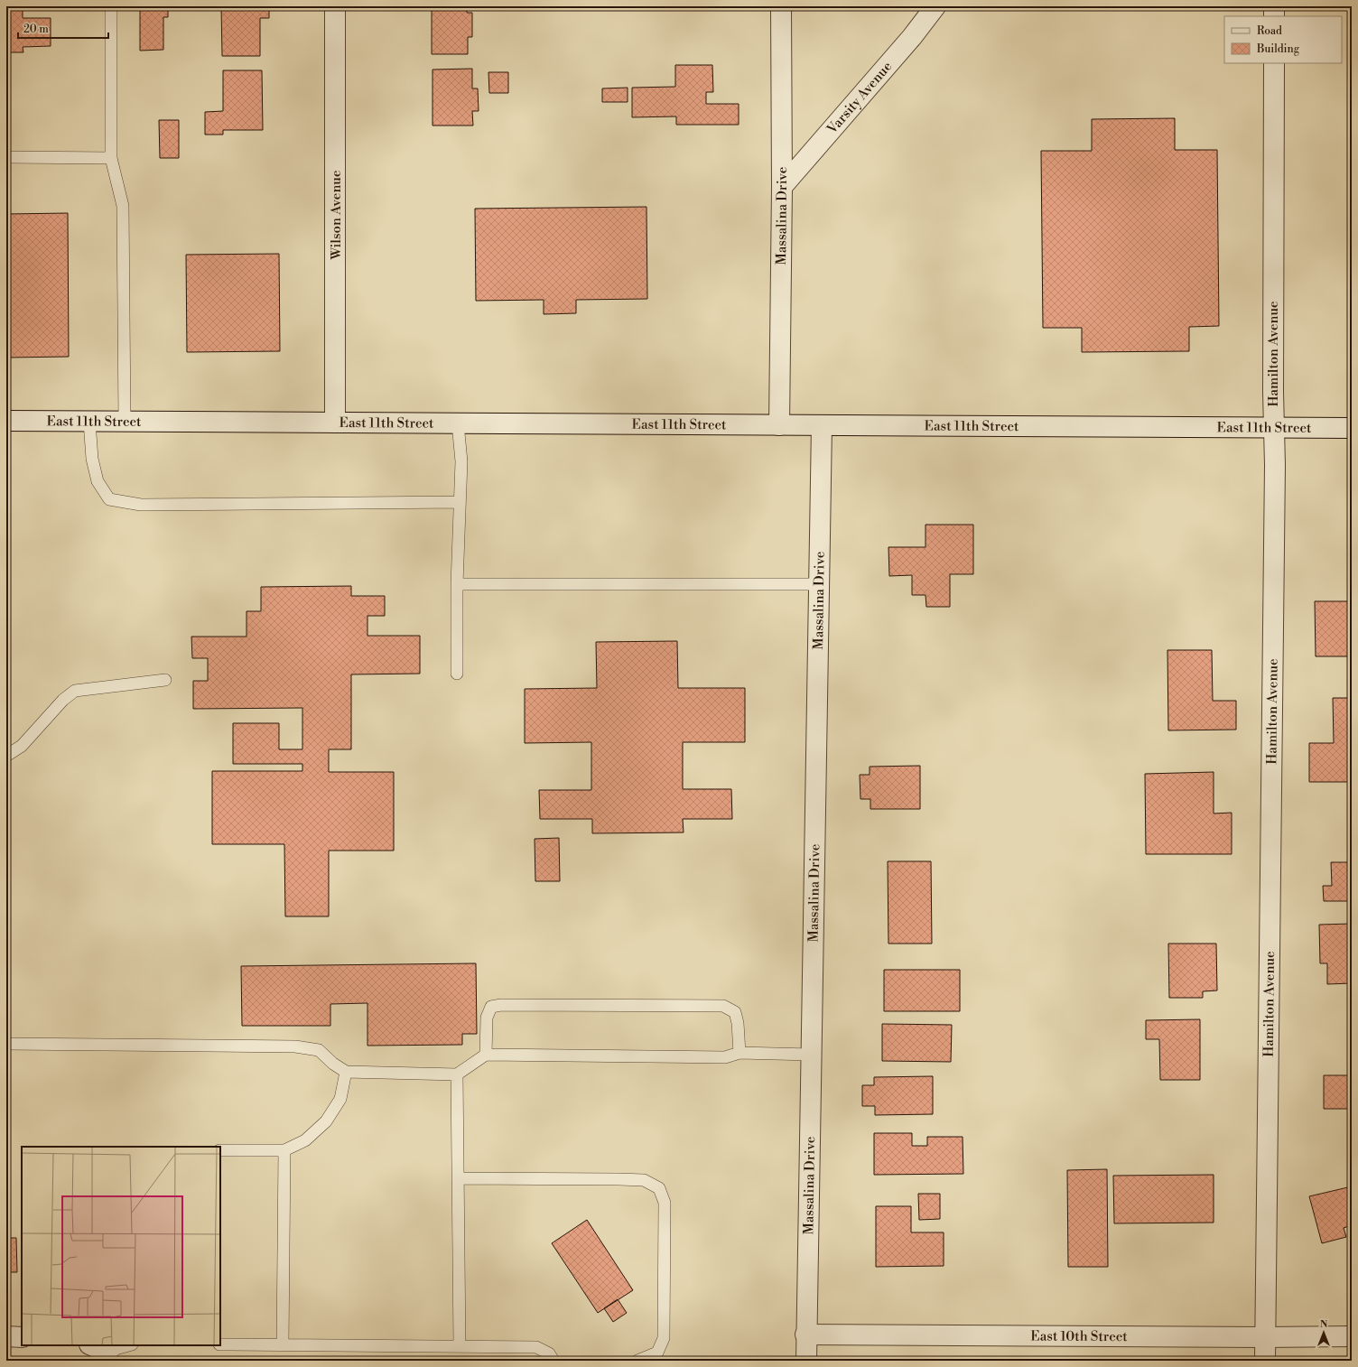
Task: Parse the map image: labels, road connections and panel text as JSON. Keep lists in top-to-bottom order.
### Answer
{
  "streets": {
    "street": [
      "Varsity Avenue",
      "Wilson Avenue",
      "Massalina Drive",
      "Hamilton Avenue",
      "East 11th Street",
      "East 10th Street"
    ]
  },
  "crossings": [
    ["Varsity Avenue", "Massalina Drive"],
    ["Wilson Avenue", "East 11th Street"],
    ["Massalina Drive", "East 11th Street"],
    ["Massalina Drive", "East 10th Street"],
    ["Hamilton Avenue", "East 11th Street"],
    ["Hamilton Avenue", "East 10th Street"]
  ],
  "legend": ["Road", "Building"],
  "scale_bar": "20 m",
  "north": "top"
}
